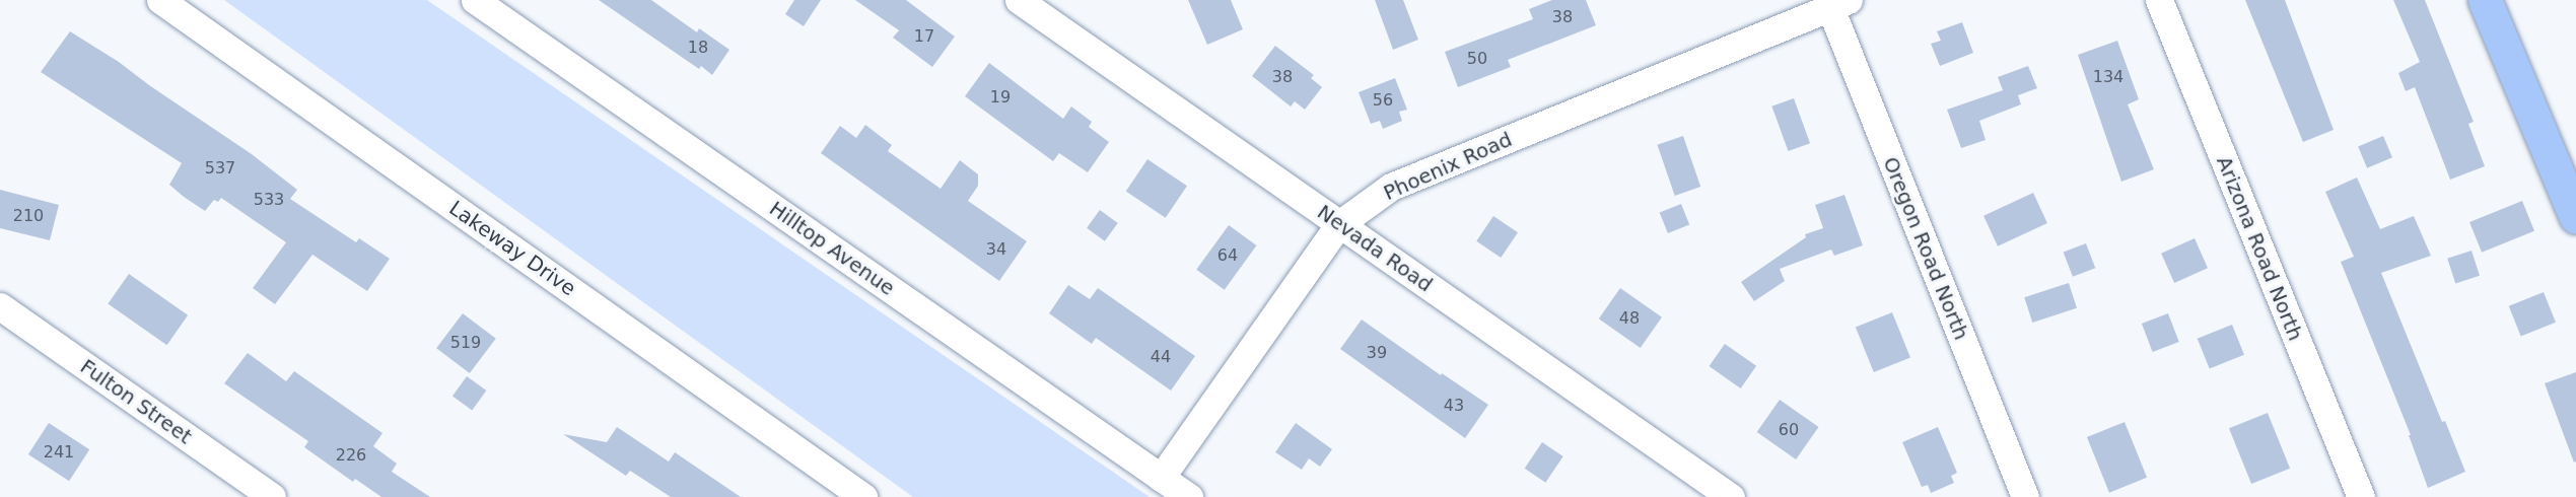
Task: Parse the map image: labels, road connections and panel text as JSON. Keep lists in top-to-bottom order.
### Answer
{
  "streets": {
    "street": [
      "Phoenix Road",
      "Lakeway Drive",
      "Hilltop Avenue",
      "Nevada Road",
      "Oregon Road North",
      "Arizona Road North",
      "Fulton Street"
    ]
  },
  "crossings": [
    ["Phoenix Road", "Hilltop Avenue"],
    ["Phoenix Road", "Nevada Road"],
    ["Phoenix Road", "Oregon Road North"]
  ],
  "house_numbers": [
    "38",
    "17",
    "18",
    "50",
    "38",
    "134",
    "19",
    "56",
    "537",
    "533",
    "210",
    "34",
    "64",
    "48",
    "519",
    "39",
    "44",
    "43",
    "60",
    "241",
    "226"
  ]
}
